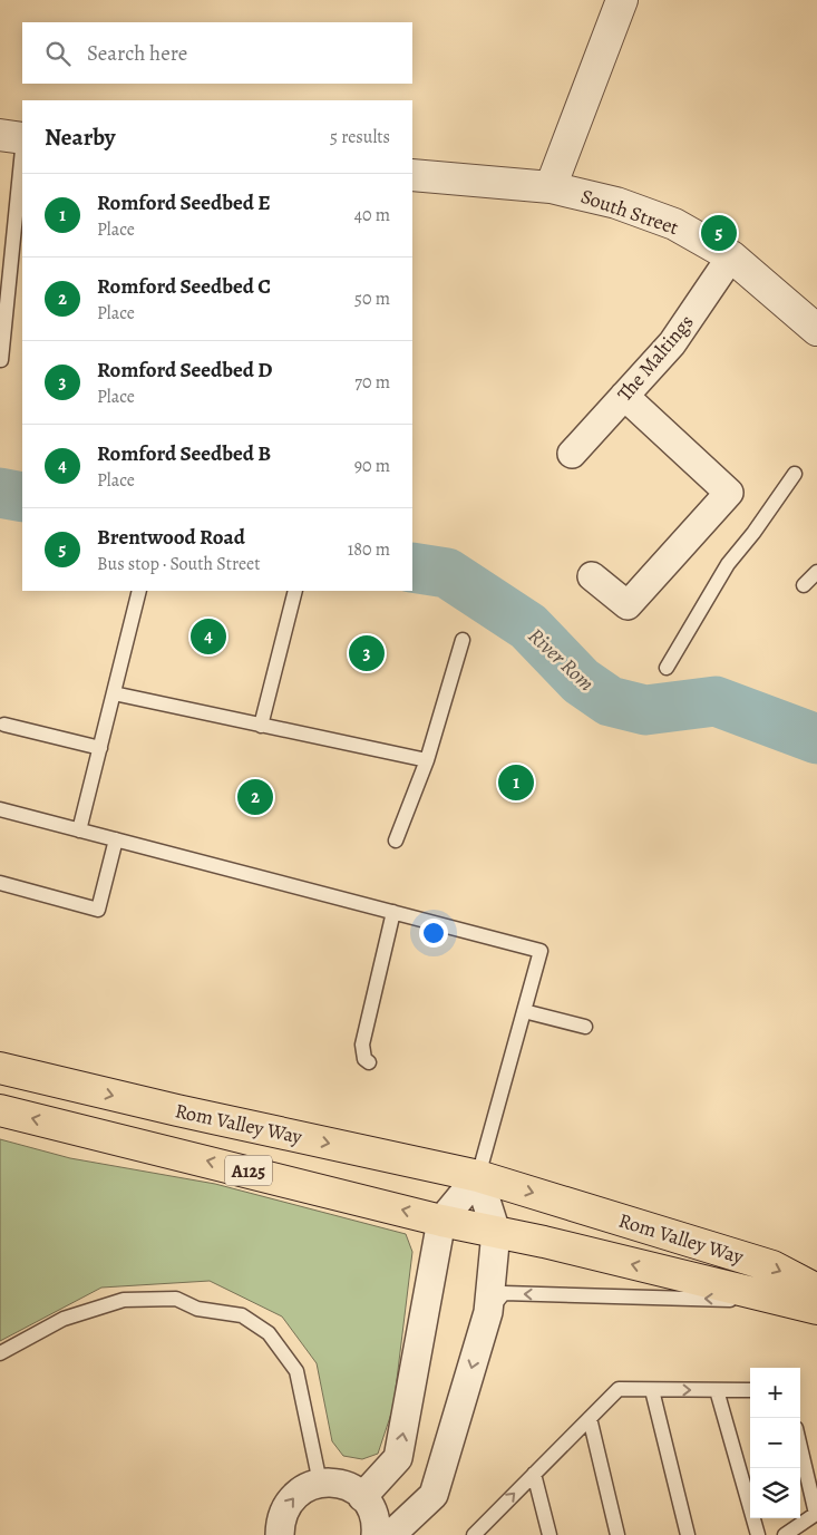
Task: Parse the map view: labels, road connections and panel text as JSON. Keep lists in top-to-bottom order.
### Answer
{
  "streets": {
    "main road": ["Rom Valley Way", "A125"],
    "street": ["South Street", "The Maltings"]
  },
  "crossings": [
    ["South Street", "The Maltings"]
  ],
  "water": ["River Rom"],
  "page": {
    "search": "Search here",
    "heading": ["Nearby", "5 results"],
    "list": [
      {
        "mark": "1",
        "name": "Romford Seedbed E",
        "note": "Place",
        "value": "40 m"
      },
      {
        "mark": "2",
        "name": "Romford Seedbed C",
        "note": "Place",
        "value": "50 m"
      },
      {
        "mark": "3",
        "name": "Romford Seedbed D",
        "note": "Place",
        "value": "70 m"
      },
      {
        "mark": "4",
        "name": "Romford Seedbed B",
        "note": "Place",
        "value": "90 m"
      },
      {
        "mark": "5",
        "name": "Brentwood Road",
        "note": "Bus stop · South Street",
        "value": "180 m"
      }
    ],
    "pins": [
      "5",
      "4",
      "3",
      "1",
      "2"
    ],
    "map_buttons": ["+", "−"]
  }
}
